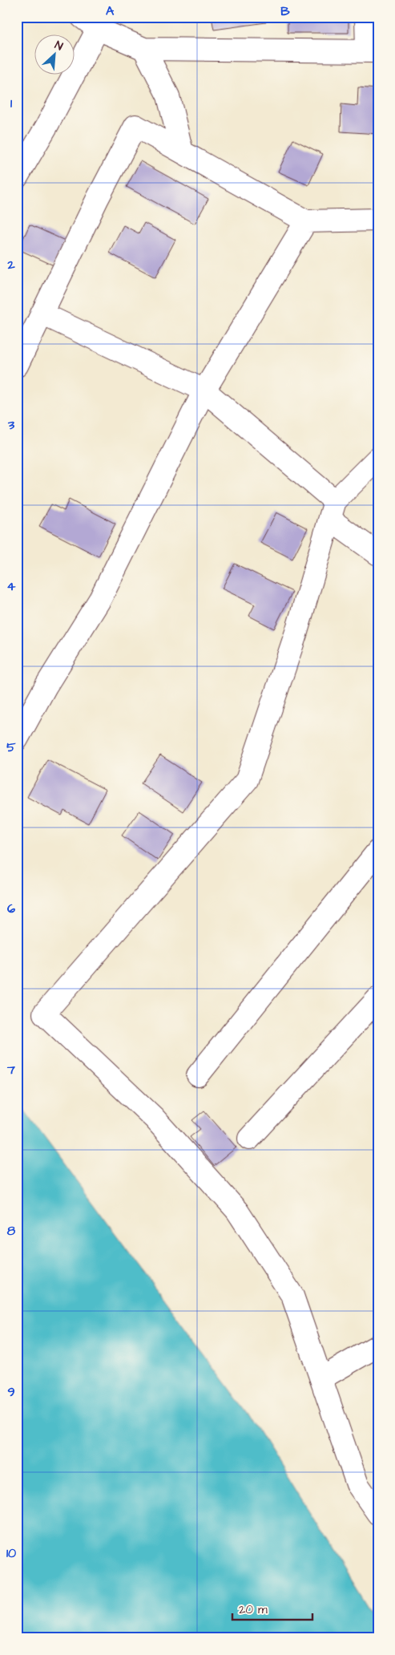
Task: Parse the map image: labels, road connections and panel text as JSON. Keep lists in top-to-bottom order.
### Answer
{
  "scale_bar": "20 m",
  "north": "top right",
  "grid": {
    "columns": ["A", "B"],
    "rows": [
      "1",
      "2",
      "3",
      "4",
      "5",
      "6",
      "7",
      "8",
      "9",
      "10"
    ]
  }
}
